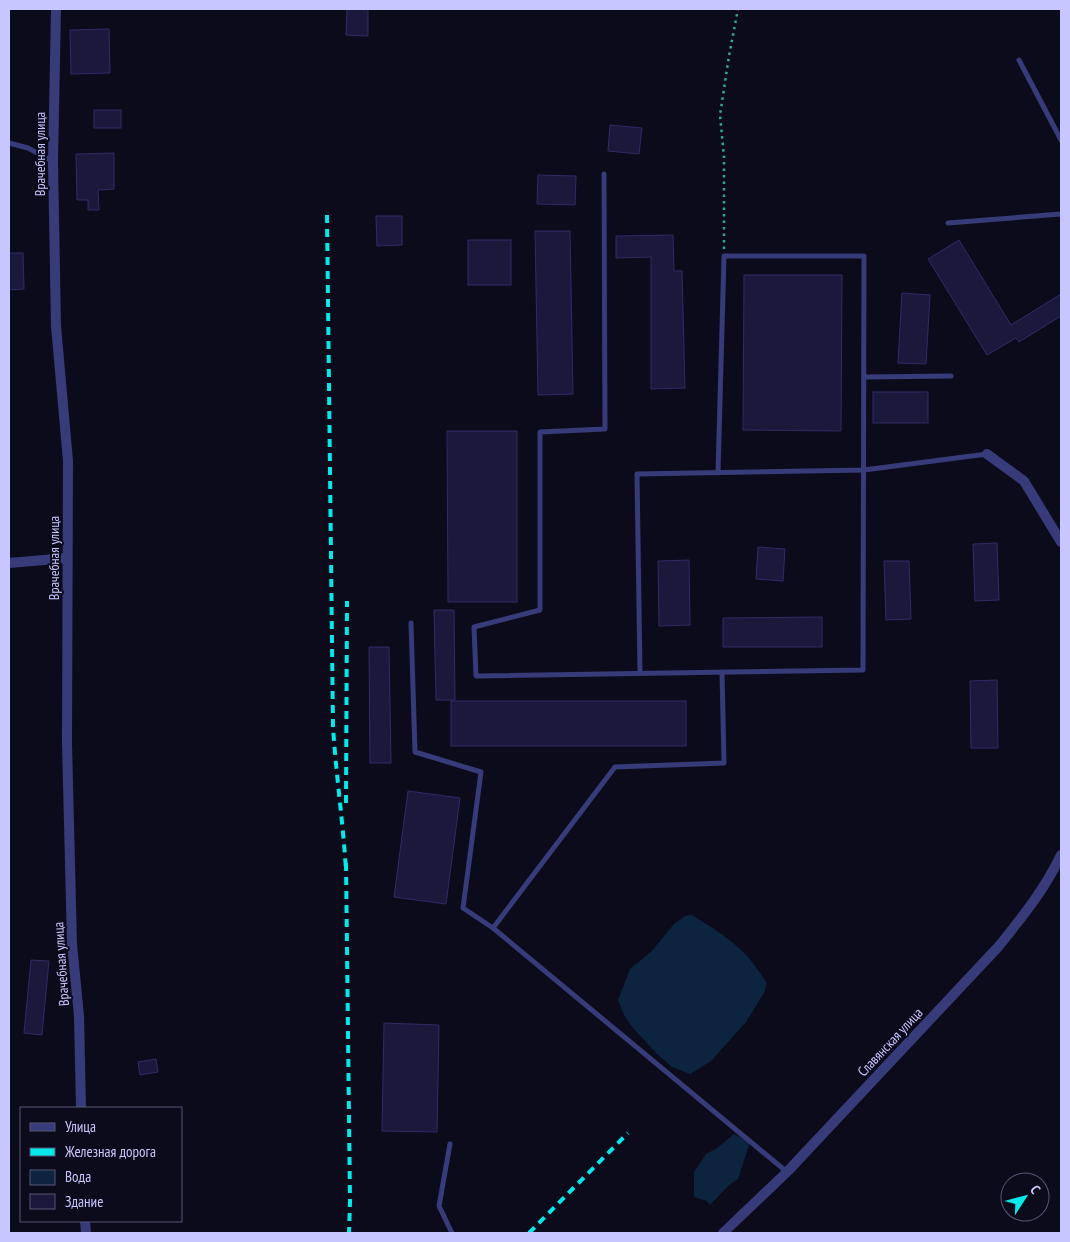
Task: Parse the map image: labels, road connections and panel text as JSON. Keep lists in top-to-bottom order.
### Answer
{
  "streets": {
    "street": ["Врачебная улица", "Славянская улица"]
  },
  "legend": [
    "Улица",
    "Железная дорога",
    "Вода",
    "Здание"
  ],
  "north": "top right"
}
